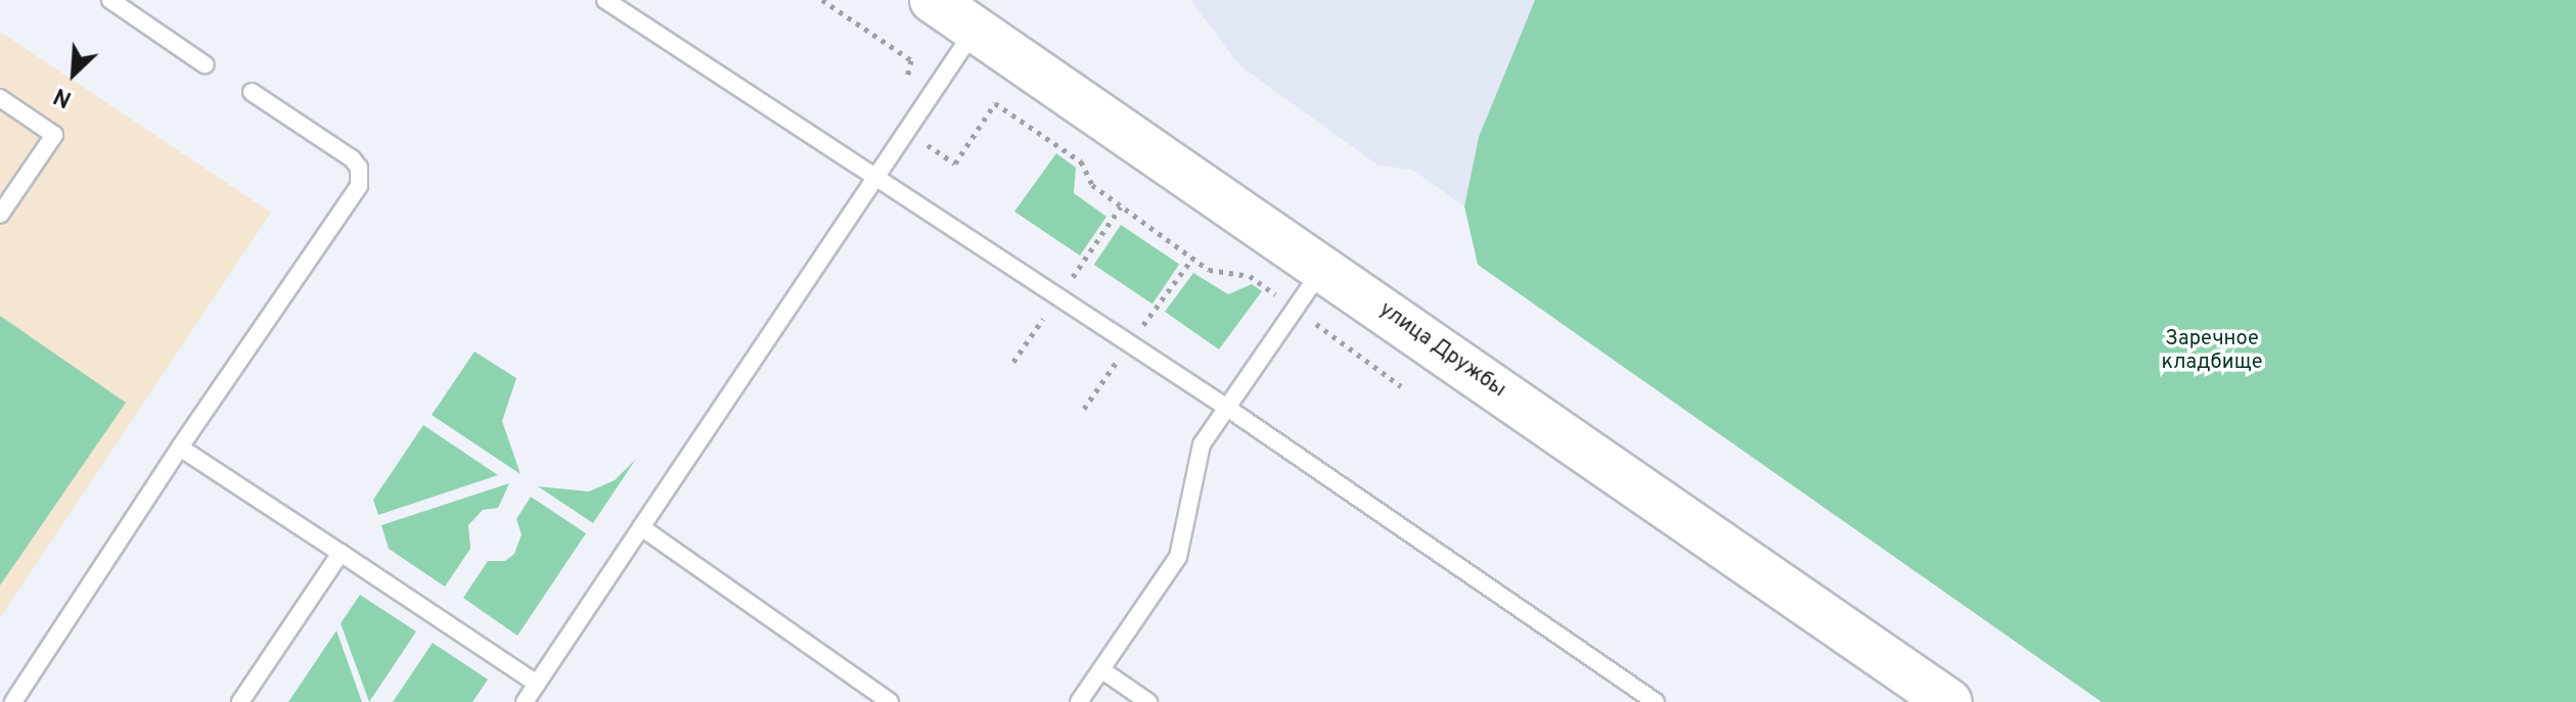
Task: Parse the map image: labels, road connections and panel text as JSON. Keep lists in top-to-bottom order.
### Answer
{
  "streets": {
    "main road": ["улица Дружбы"]
  },
  "parks": ["Заречное кладбище"],
  "north": "bottom left"
}
